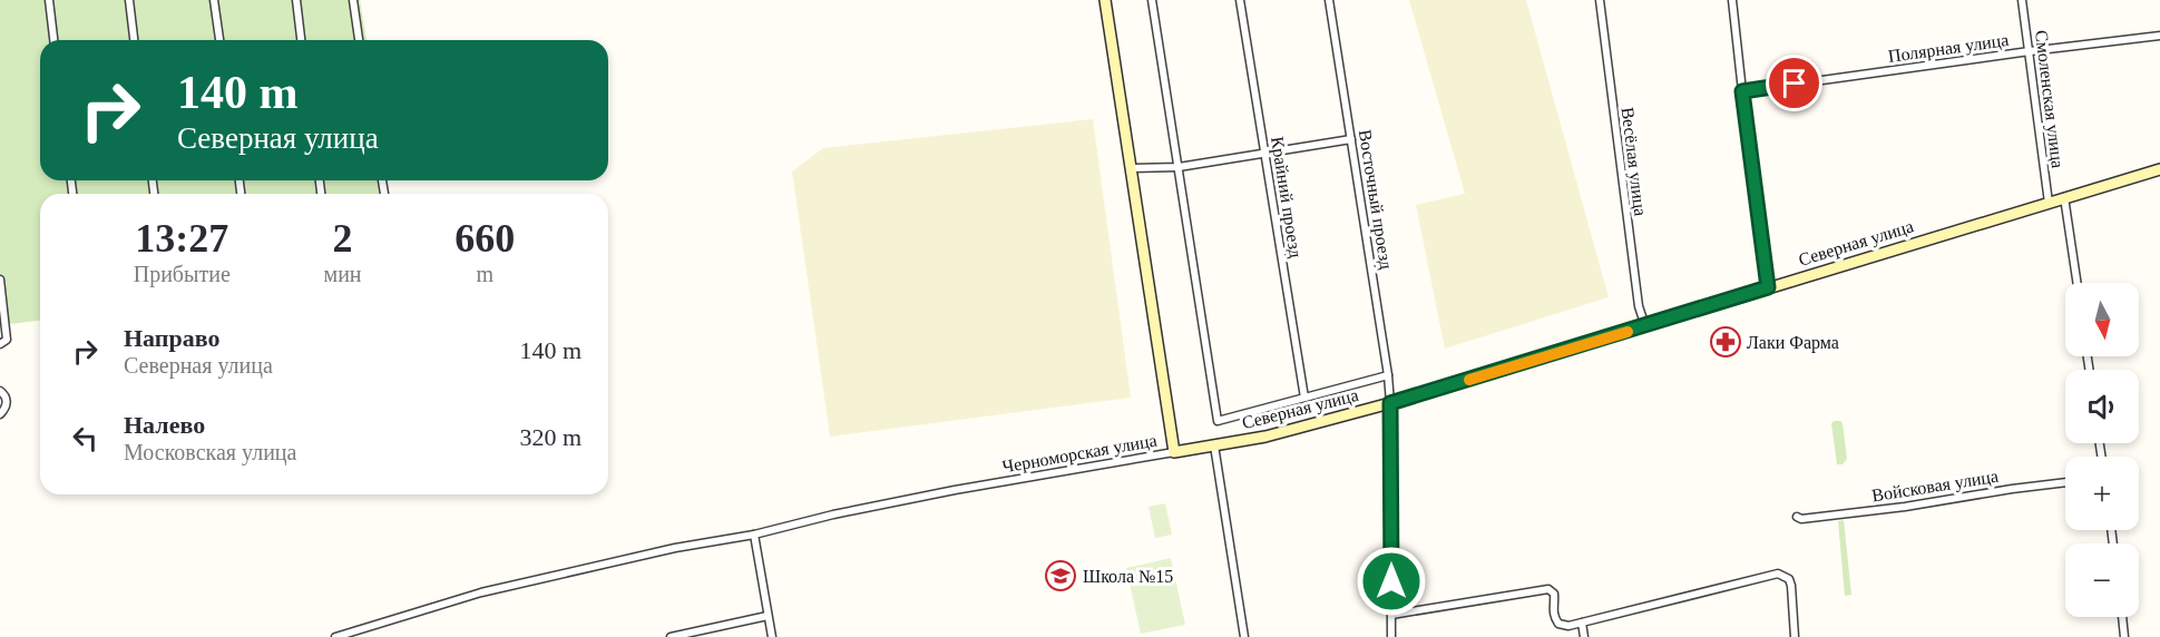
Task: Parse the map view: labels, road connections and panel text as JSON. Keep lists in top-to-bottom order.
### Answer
{
  "streets": {
    "street": [
      "Полярная улица",
      "Смоленская улица",
      "Весёлая улица",
      "Крайний проезд",
      "Восточный проезд",
      "Северная улица",
      "Черноморская улица",
      "Войсковая улица"
    ]
  },
  "crossings": [
    ["Полярная улица", "Смоленская улица"],
    ["Смоленская улица", "Северная улица"],
    ["Весёлая улица", "Северная улица"],
    ["Крайний проезд", "Северная улица"],
    ["Восточный проезд", "Северная улица"],
    ["Северная улица", "Черноморская улица"]
  ],
  "places": {
    "pharmacy": ["Лаки Фарма"],
    "school or university": ["Школа №15"]
  },
  "north": "bottom",
  "page": {
    "turn": ["140 m", "Северная улица"],
    "eta": [
      "13:27",
      "Прибытие",
      "2",
      "мин",
      "660",
      "m"
    ],
    "map_buttons": ["+", "−"],
    "list": [
      {
        "name": "Направо",
        "note": "Северная улица",
        "value": "140 m"
      },
      {
        "name": "Налево",
        "note": "Московская улица",
        "value": "320 m"
      }
    ]
  }
}
